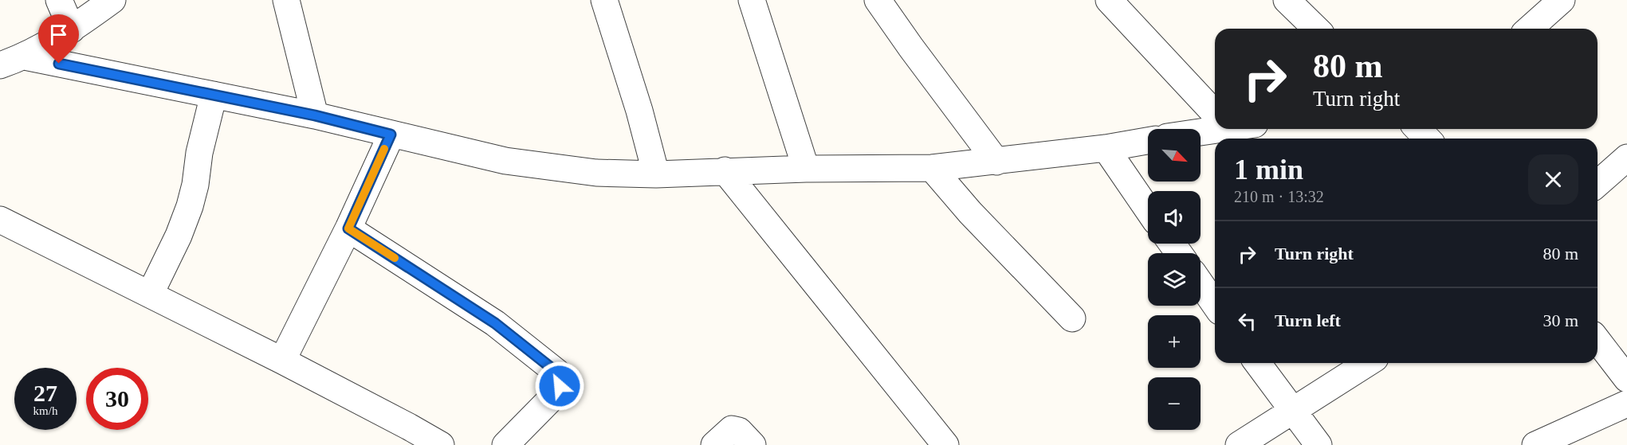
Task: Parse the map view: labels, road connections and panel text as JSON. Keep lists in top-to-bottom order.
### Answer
{
  "north": "bottom right",
  "page": {
    "turn": ["80 m", "Turn right"],
    "map_buttons": ["+", "−"],
    "heading": ["1 min", "210 m · 13:32"],
    "list": [
      {
        "name": "Turn right",
        "value": "80 m"
      },
      {
        "name": "Turn left",
        "value": "30 m"
      }
    ],
    "speed": "27 km/h",
    "limit": "30"
  }
}
